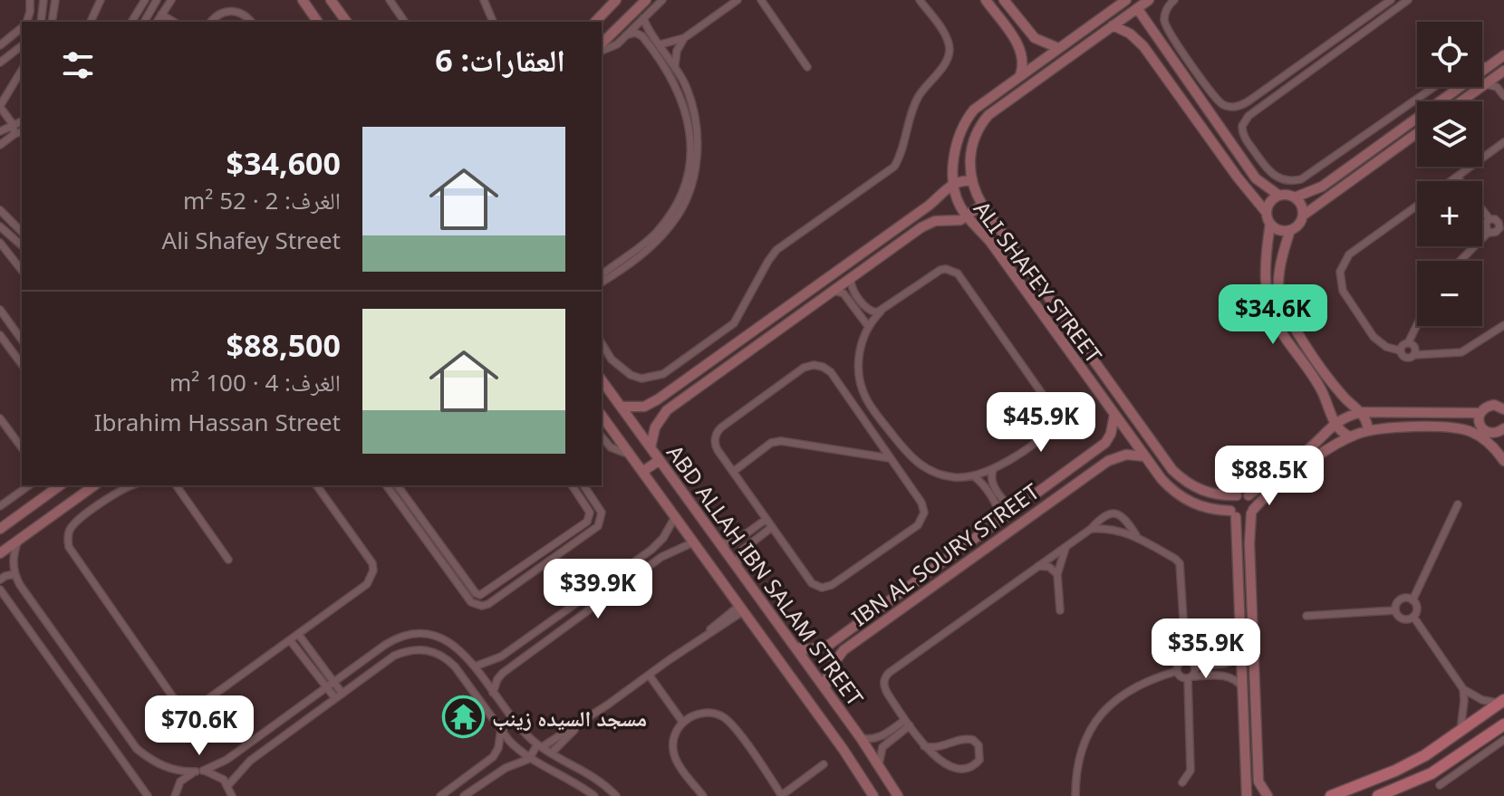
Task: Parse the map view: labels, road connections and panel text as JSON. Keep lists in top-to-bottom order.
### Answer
{
  "streets": {
    "street": ["ALI SHAFEY STREET", "IBN AL SOURY STREET", "ABD ALLAH IBN SALAM STREET"]
  },
  "crossings": [
    ["ALI SHAFEY STREET", "IBN AL SOURY STREET"],
    ["IBN AL SOURY STREET", "ABD ALLAH IBN SALAM STREET"]
  ],
  "places": {
    "temple": ["مسجد السيده زينب"]
  },
  "page": {
    "map_buttons": ["+", "−"],
    "heading": "العقارات: 6",
    "list": [
      {
        "name": "$34,600",
        "note": "الغرف: 2 · 52 m² · Ali Shafey Street"
      },
      {
        "name": "$88,500",
        "note": "الغرف: 4 · 100 m² · Ibrahim Hassan Street"
      }
    ],
    "price": [
      "$34.6K",
      "$45.9K",
      "$88.5K",
      "$39.9K",
      "$35.9K",
      "$70.6K"
    ]
  }
}
